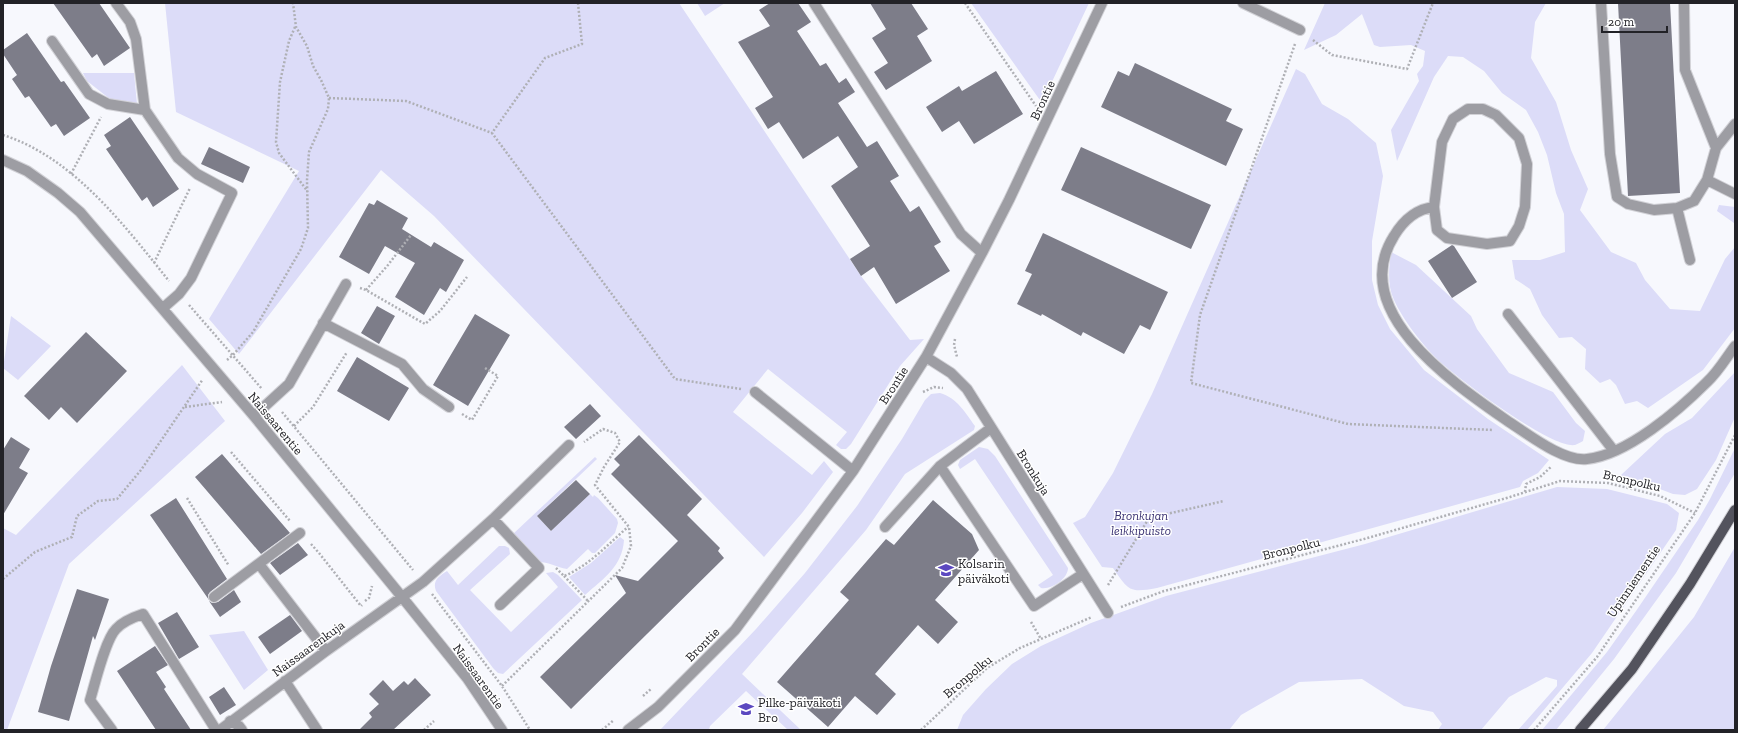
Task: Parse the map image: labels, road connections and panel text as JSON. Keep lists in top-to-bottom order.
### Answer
{
  "streets": {
    "street": [
      "Brontie",
      "Naissaarentie",
      "Bronkuja",
      "Naissaarenkuja"
    ],
    "path": ["Bronpolku", "Upinniementie"]
  },
  "crossings": [
    ["Brontie", "Bronkuja"],
    ["Naissaarentie", "Naissaarenkuja"],
    ["Bronkuja", "Bronpolku"],
    ["Bronpolku", "Upinniementie"]
  ],
  "parks": ["Bronkujan leikkipuisto"],
  "places": {
    "school or university": ["Kolsarin päiväkoti", "Pilke-päiväkoti Bro"]
  },
  "scale_bar": "20 m"
}
